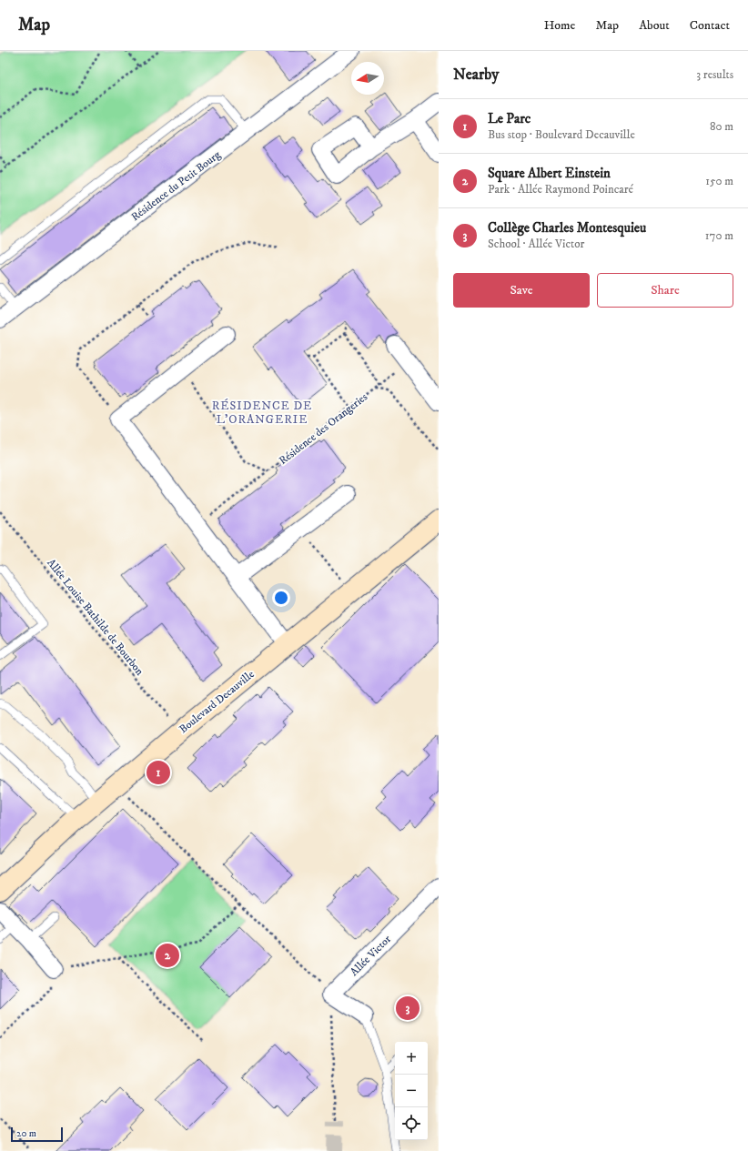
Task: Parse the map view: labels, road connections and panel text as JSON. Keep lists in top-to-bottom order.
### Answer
{
  "streets": {
    "street": ["Résidence du Petit Bourg", "Boulevard Decauville", "Allée Victor"],
    "path": ["Résidence des Orangeries", "Allée Louise Bathilde de Bourbon"]
  },
  "crossings": [
    ["Allée Louise Bathilde de Bourbon", "Boulevard Decauville"]
  ],
  "districts": ["RÉSIDENCE DE L'ORANGERIE"],
  "scale_bar": "20 m",
  "north": "left",
  "page": {
    "header": "Map",
    "nav": [
      "Home",
      "Map",
      "About",
      "Contact"
    ],
    "heading": ["Nearby", "3 results"],
    "list": [
      {
        "mark": "1",
        "name": "Le Parc",
        "note": "Bus stop · Boulevard Decauville",
        "value": "80 m"
      },
      {
        "mark": "2",
        "name": "Square Albert Einstein",
        "note": "Park · Allée Raymond Poincaré",
        "value": "150 m"
      },
      {
        "mark": "3",
        "name": "Collège Charles Montesquieu",
        "note": "School · Allée Victor",
        "value": "170 m"
      }
    ],
    "buttons": ["Save", "Share"],
    "pins": ["1", "2", "3"],
    "map_buttons": ["+", "−"],
    "scale": "20 m"
  }
}
